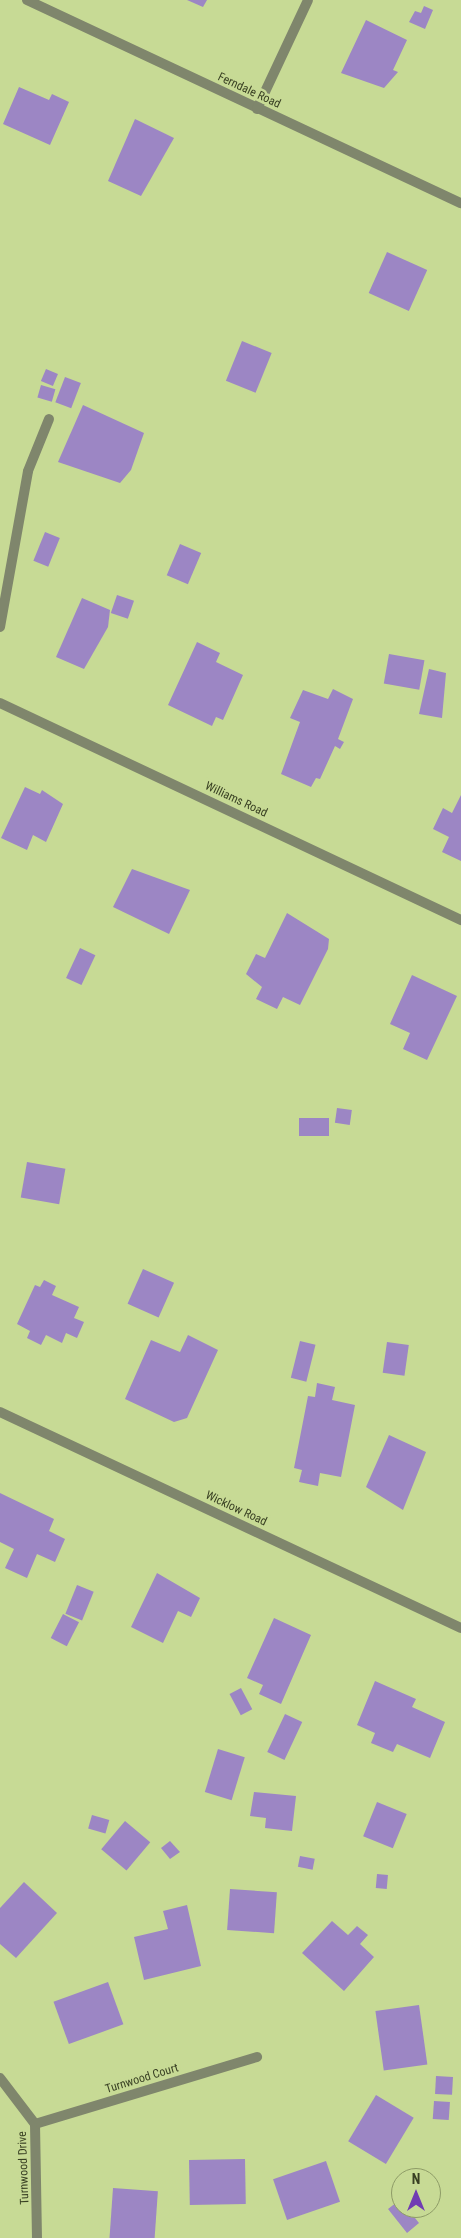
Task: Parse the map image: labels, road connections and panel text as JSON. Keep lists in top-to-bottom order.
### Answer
{
  "streets": {
    "street": [
      "Ferndale Road",
      "Williams Road",
      "Wicklow Road",
      "Turnwood Court",
      "Turnwood Drive"
    ]
  },
  "crossings": [
    ["Turnwood Court", "Turnwood Drive"]
  ],
  "north": "top"
}
